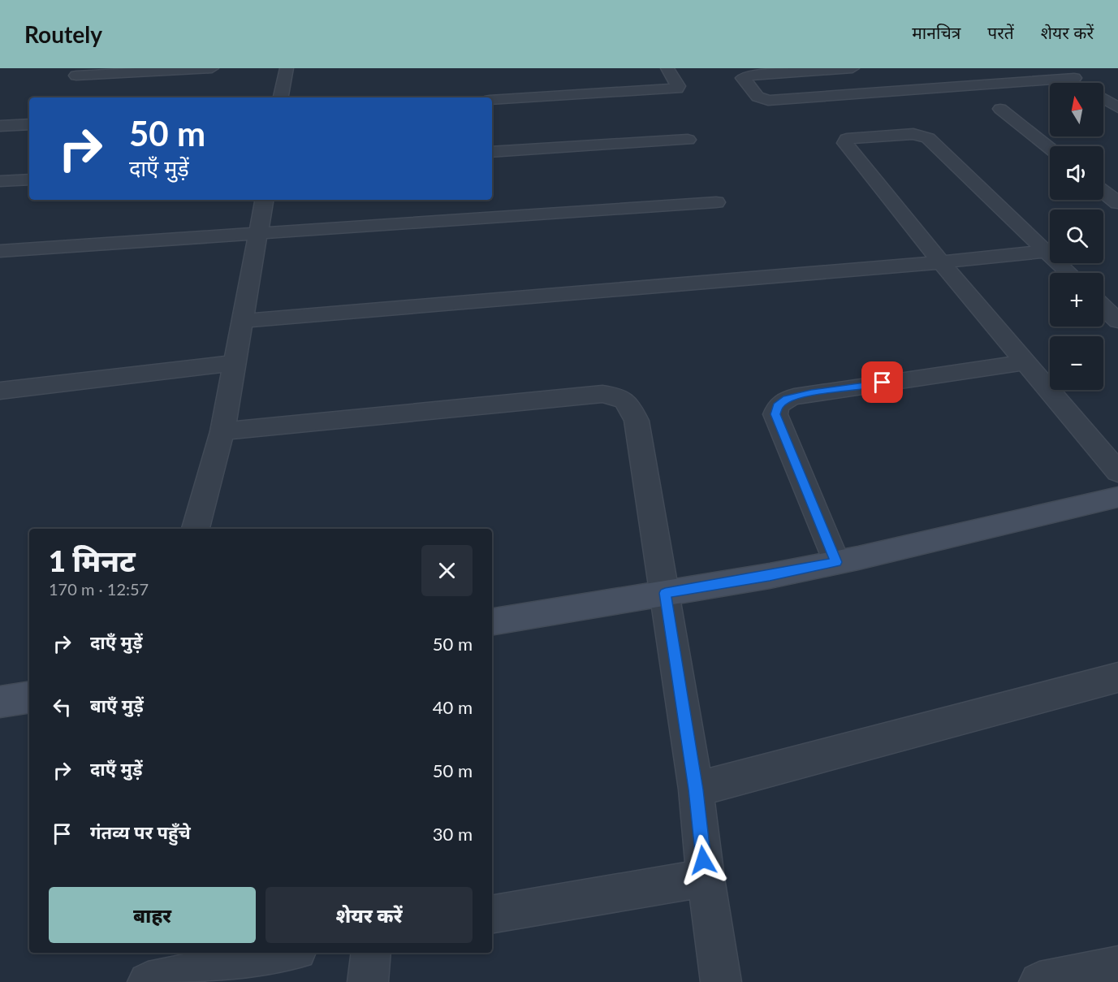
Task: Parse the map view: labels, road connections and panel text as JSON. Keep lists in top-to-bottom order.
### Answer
{
  "north": "top",
  "page": {
    "header": "Routely",
    "nav": ["मानचित्र", "परतें", "शेयर करें"],
    "map_buttons": ["+", "−"],
    "turn": ["50 m", "दाएँ मुड़ें"],
    "heading": ["1 मिनट", "170 m · 12:57"],
    "list": [
      {
        "name": "दाएँ मुड़ें",
        "value": "50 m"
      },
      {
        "name": "बाएँ मुड़ें",
        "value": "40 m"
      },
      {
        "name": "दाएँ मुड़ें",
        "value": "50 m"
      },
      {
        "name": "गंतव्य पर पहुँचे",
        "value": "30 m"
      }
    ],
    "buttons": ["बाहर", "शेयर करें"]
  }
}
